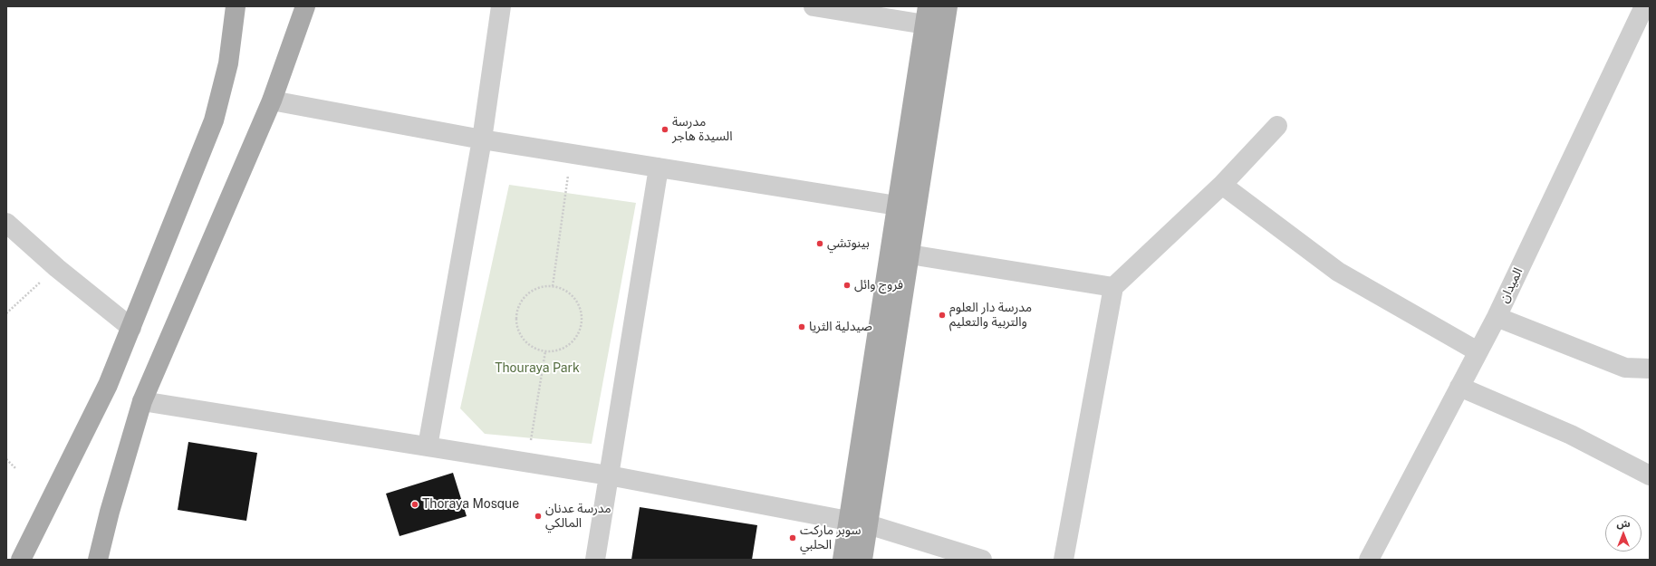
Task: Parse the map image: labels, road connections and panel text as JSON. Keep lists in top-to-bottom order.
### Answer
{
  "streets": {
    "street": ["الميدان"]
  },
  "parks": ["Thouraya Park"],
  "places": [
    "مدرسة السيدة هاجر",
    "بينوتشي",
    "فروج وائل",
    "مدرسة دار العلوم والتربية والتعليم",
    "صيدلية الثريا",
    "Thoraya Mosque",
    "مدرسة عدنان المالكي",
    "سوبر ماركت الحلبي"
  ],
  "north": "top"
}
